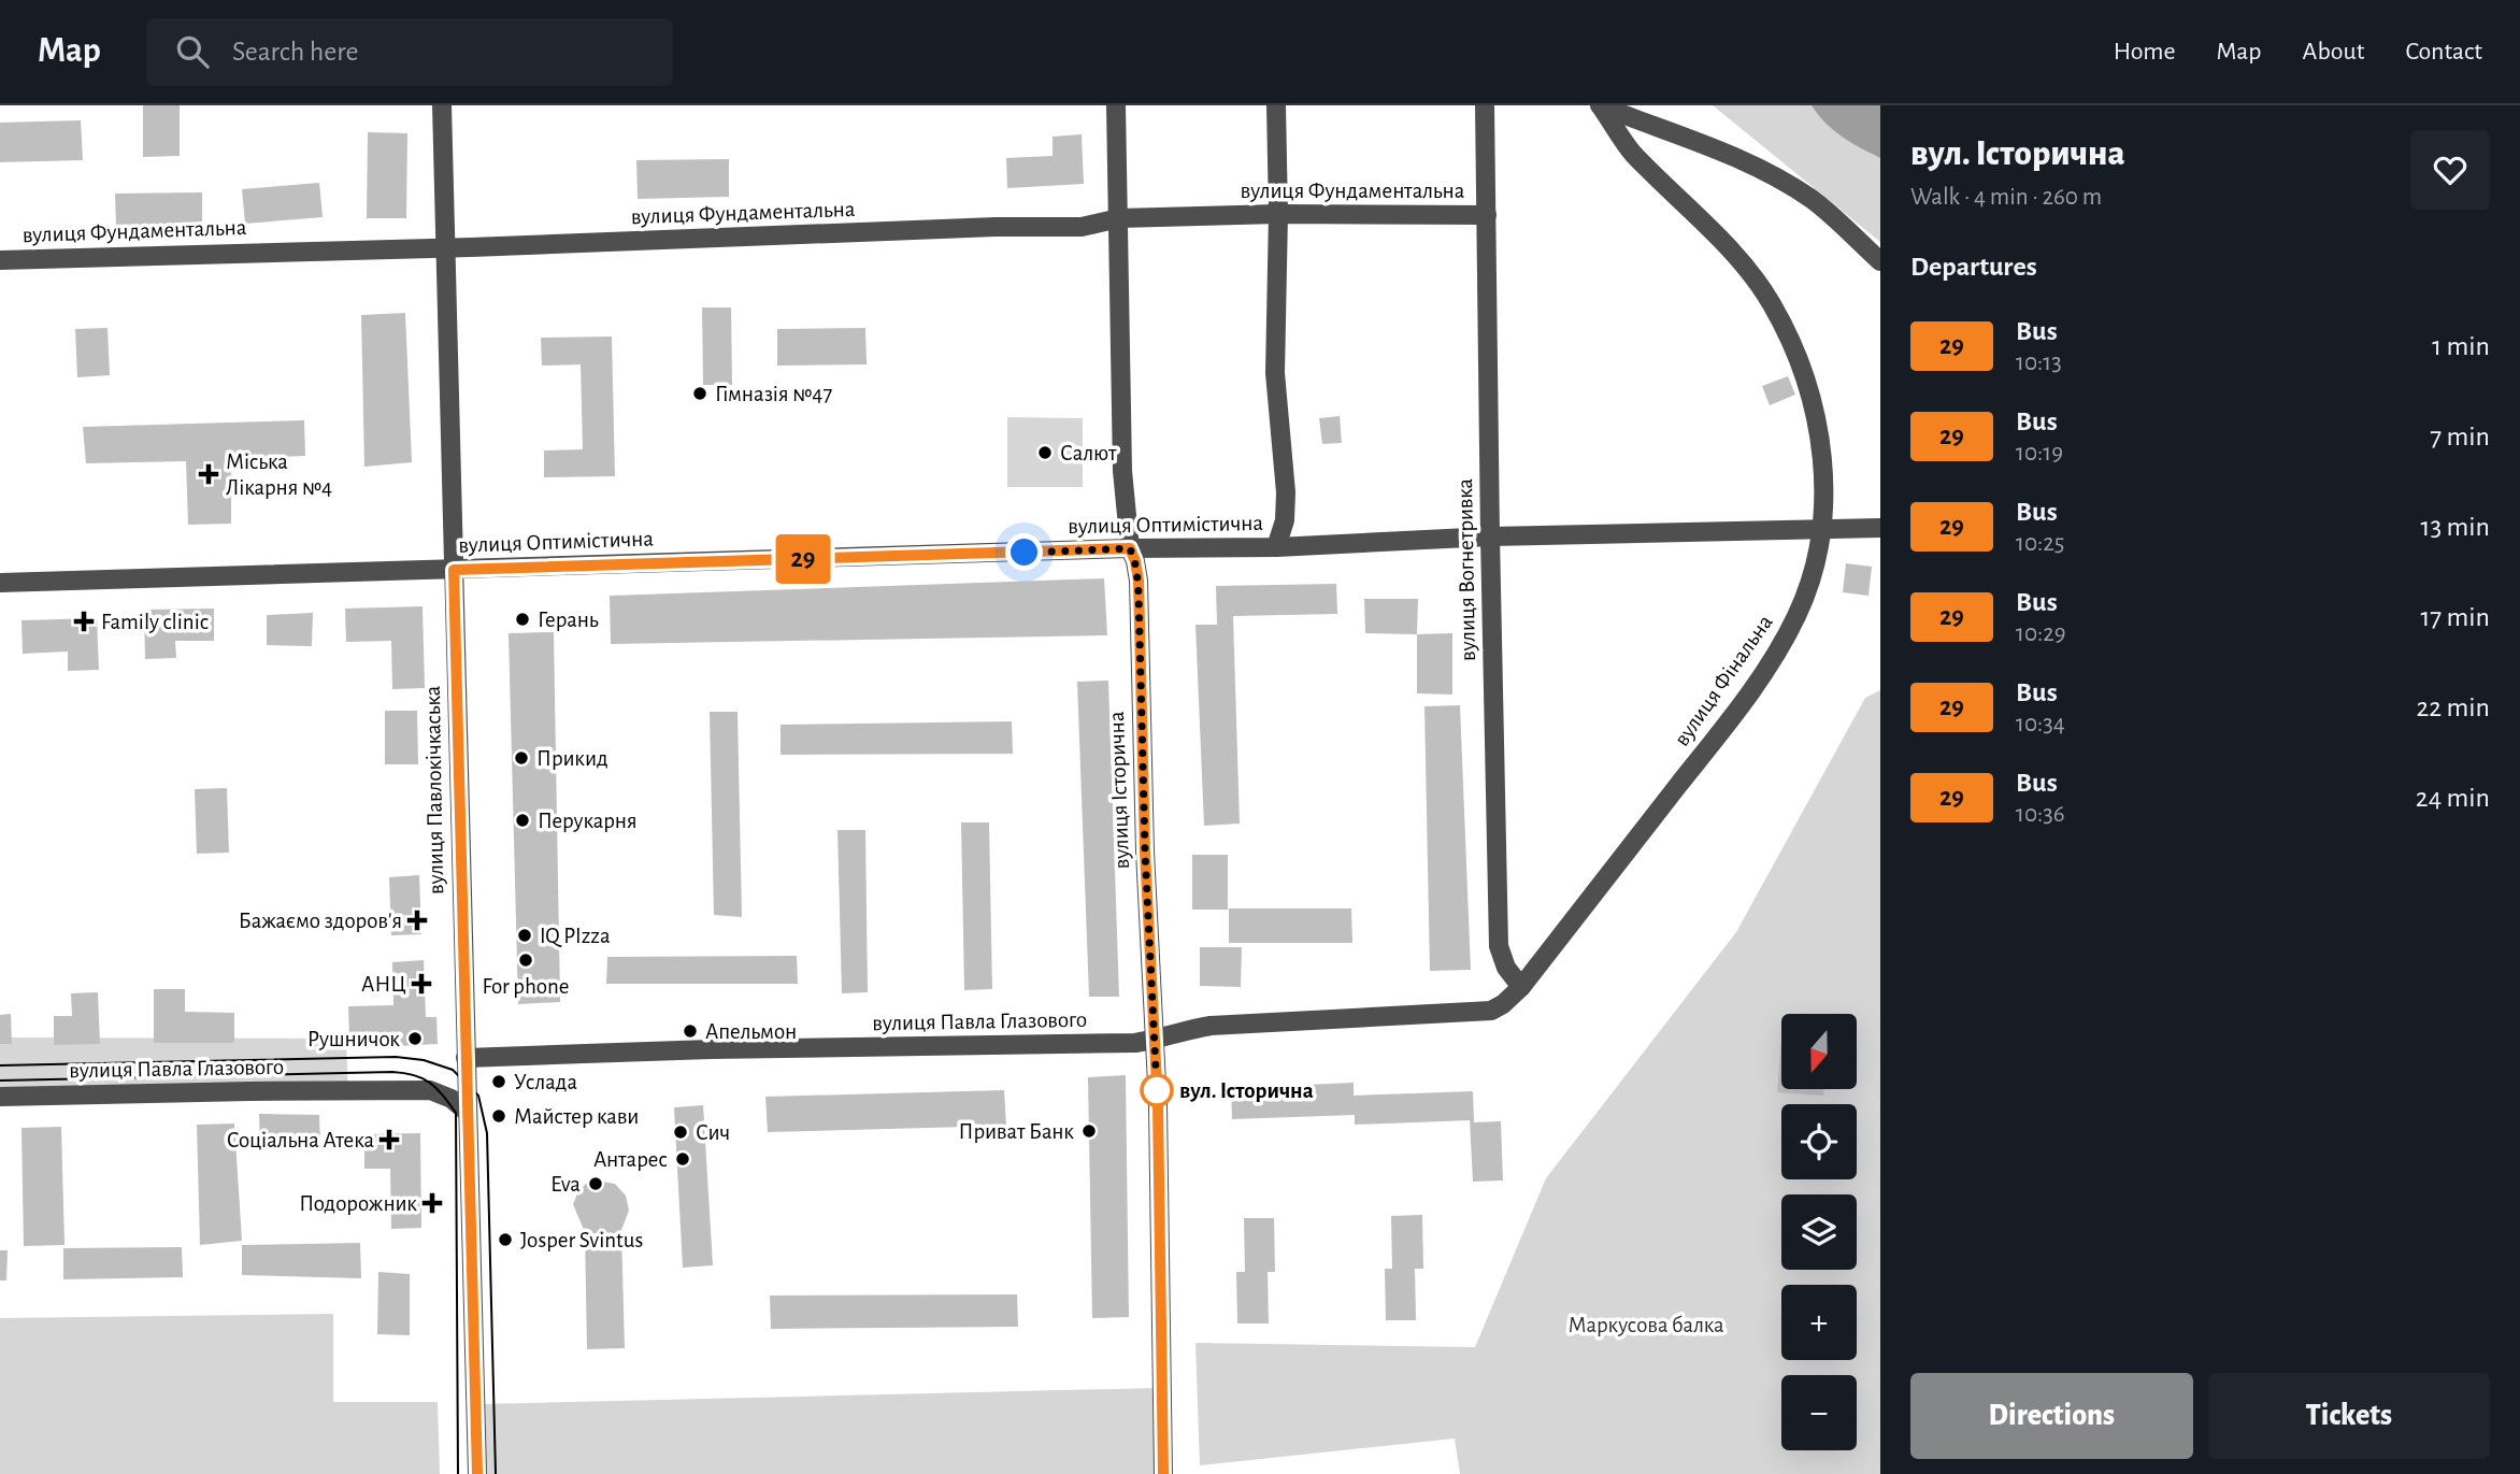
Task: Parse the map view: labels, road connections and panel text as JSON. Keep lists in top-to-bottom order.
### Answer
{
  "streets": {
    "street": [
      "вулиця Фундаментальна",
      "вулиця Оптимістична",
      "вулиця Вогнетривка",
      "вулиця Фінальна",
      "вулиця Павлокічкаська",
      "вулиця Історична",
      "вулиця Павла Глазового"
    ]
  },
  "crossings": [
    ["вулиця Фундаментальна", "вулиця Вогнетривка"],
    ["вулиця Фундаментальна", "вулиця Павлокічкаська"],
    ["вулиця Фундаментальна", "вулиця Історична"],
    ["вулиця Оптимістична", "вулиця Вогнетривка"],
    ["вулиця Оптимістична", "вулиця Фінальна"],
    ["вулиця Оптимістична", "вулиця Павлокічкаська"],
    ["вулиця Оптимістична", "вулиця Історична"],
    ["вулиця Вогнетривка", "вулиця Фінальна"],
    ["вулиця Вогнетривка", "вулиця Павла Глазового"],
    ["вулиця Фінальна", "вулиця Павла Глазового"],
    ["вулиця Павлокічкаська", "вулиця Павла Глазового"],
    ["вулиця Історична", "вулиця Павла Глазового"]
  ],
  "parks": ["Маркусова балка"],
  "places": {
    "other": [
      "Гімназія №47",
      "Салют",
      "Герань",
      "Прикид",
      "Перукарня",
      "IQ PIzza",
      "For phone",
      "Апельмон",
      "Рушничок",
      "Услада",
      "вул. Історична",
      "Майстер кави",
      "Приват Банк",
      "Сич",
      "Антарес",
      "Eva",
      "Josper Svintus"
    ],
    "health": [
      "Міська Лікарня №4",
      "Family clinic",
      "Бажаємо здоров'я",
      "АНЦ",
      "Соціальна Атека",
      "Подорожник"
    ]
  },
  "lines": ["bus line 29"],
  "north": "bottom",
  "page": {
    "header": "Map",
    "search": "Search here",
    "nav": [
      "Home",
      "Map",
      "About",
      "Contact"
    ],
    "on_map": "29",
    "heading": [
      ["вул. Історична", "Walk · 4 min · 260 m"],
      "Departures"
    ],
    "list": [
      {
        "mark": "29",
        "name": "Bus",
        "note": "10:13",
        "value": "1 min"
      },
      {
        "mark": "29",
        "name": "Bus",
        "note": "10:19",
        "value": "7 min"
      },
      {
        "mark": "29",
        "name": "Bus",
        "note": "10:25",
        "value": "13 min"
      },
      {
        "mark": "29",
        "name": "Bus",
        "note": "10:29",
        "value": "17 min"
      },
      {
        "mark": "29",
        "name": "Bus",
        "note": "10:34",
        "value": "22 min"
      },
      {
        "mark": "29",
        "name": "Bus",
        "note": "10:36",
        "value": "24 min"
      }
    ],
    "map_buttons": ["+", "−"],
    "buttons": ["Directions", "Tickets"]
  }
}
